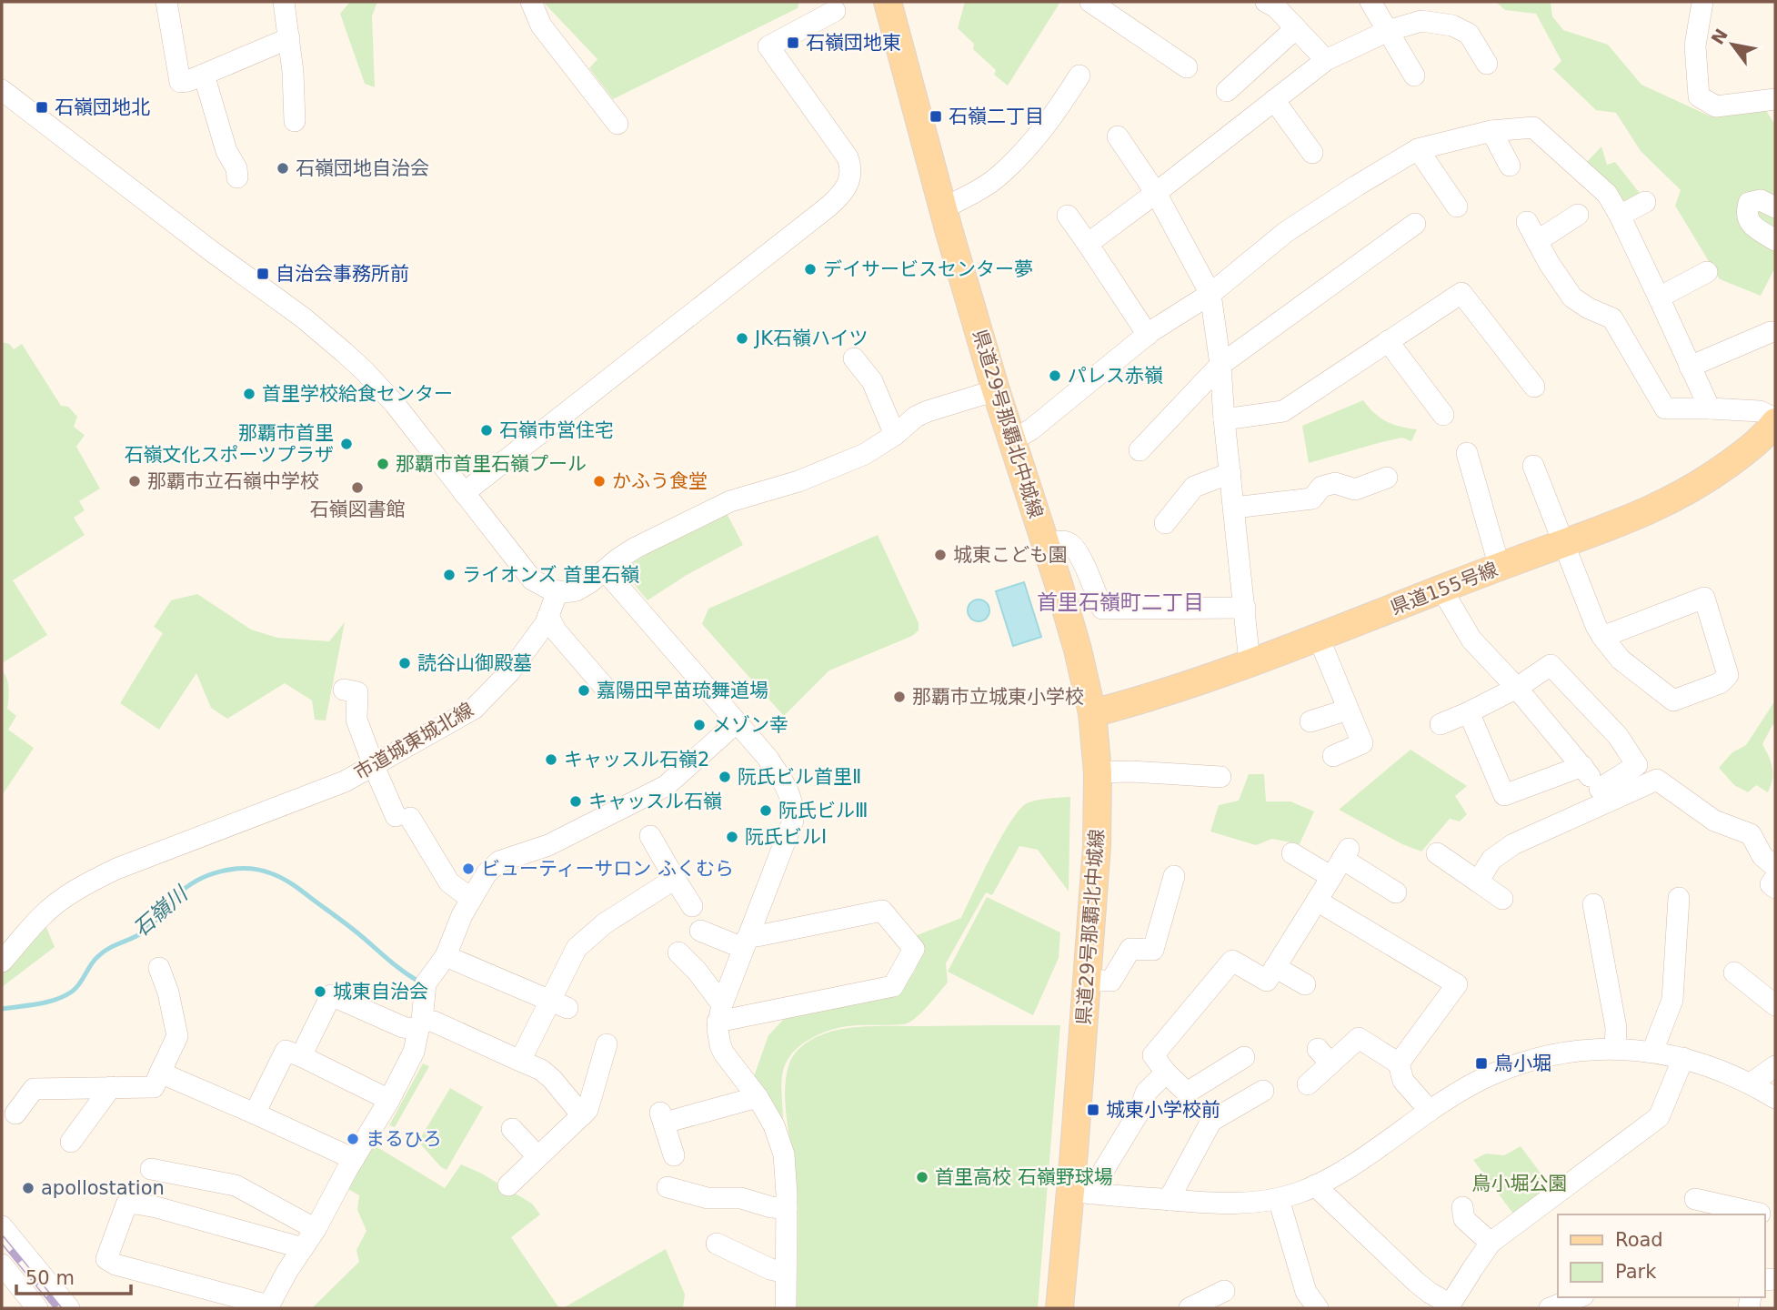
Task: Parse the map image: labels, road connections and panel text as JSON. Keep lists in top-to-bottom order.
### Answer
{
  "streets": {
    "main road": ["県道29号那覇北中城線", "県道155号線"],
    "street": ["市道城東城北線"]
  },
  "crossings": [
    ["県道29号那覇北中城線", "県道155号線"]
  ],
  "districts": ["首里石嶺町二丁目"],
  "water": ["石嶺川"],
  "parks": ["鳥小堀公園"],
  "places": {
    "transit": [
      "石嶺団地東",
      "石嶺団地北",
      "石嶺二丁目",
      "自治会事務所前",
      "鳥小堀",
      "城東小学校前"
    ],
    "other": [
      "石嶺団地自治会",
      "デイサービスセンター夢",
      "JK石嶺ハイツ",
      "パレス赤嶺",
      "首里学校給食センター",
      "石嶺市営住宅",
      "那覇市首里 石嶺文化スポーツプラザ",
      "那覇市首里石嶺プール",
      "那覇市立石嶺中学校",
      "かふう食堂",
      "石嶺図書館",
      "城東こども園",
      "ライオンズ 首里石嶺",
      "読谷山御殿墓",
      "嘉陽田早苗琉舞道場",
      "那覇市立城東小学校",
      "メゾン幸",
      "キャッスル石嶺2",
      "阮氏ビル首里Ⅱ",
      "キャッスル石嶺",
      "阮氏ビルⅢ",
      "阮氏ビルⅠ",
      "ビューティーサロン ふくむら",
      "城東自治会",
      "まるひろ",
      "首里高校 石嶺野球場",
      "apollostation"
    ]
  },
  "legend": ["Road", "Park"],
  "scale_bar": "50 m",
  "north": "top left"
}
